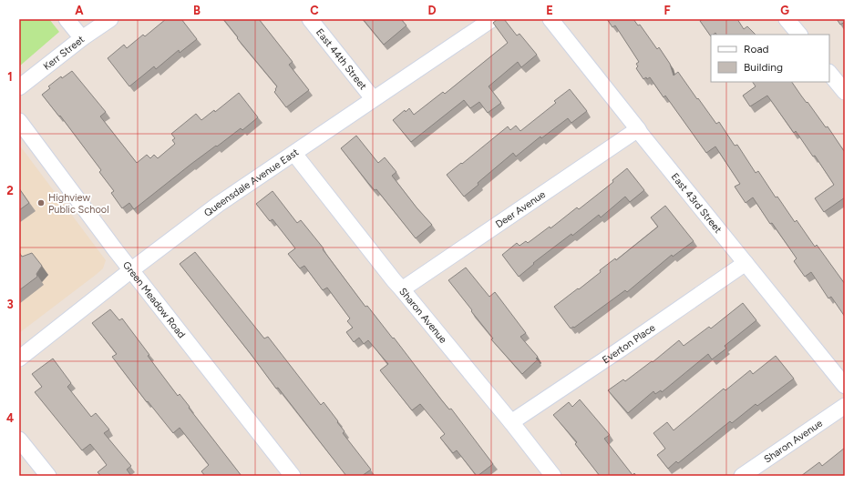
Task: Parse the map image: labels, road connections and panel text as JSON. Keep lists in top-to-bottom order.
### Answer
{
  "streets": {
    "street": [
      "Kerr Street",
      "East 44th Street",
      "Queensdale Avenue East",
      "East 43rd Street",
      "Deer Avenue",
      "Green Meadow Road",
      "Sharon Avenue",
      "Everton Place"
    ]
  },
  "crossings": [
    ["East 44th Street", "Queensdale Avenue East"],
    ["Queensdale Avenue East", "Green Meadow Road"],
    ["Queensdale Avenue East", "Sharon Avenue"],
    ["East 43rd Street", "Deer Avenue"],
    ["East 43rd Street", "Everton Place"],
    ["Deer Avenue", "Sharon Avenue"],
    ["Sharon Avenue", "Everton Place"]
  ],
  "places": ["Highview Public School"],
  "legend": ["Road", "Building"],
  "grid": {
    "columns": [
      "A",
      "B",
      "C",
      "D",
      "E",
      "F",
      "G"
    ],
    "rows": [
      "1",
      "2",
      "3",
      "4"
    ]
  }
}
